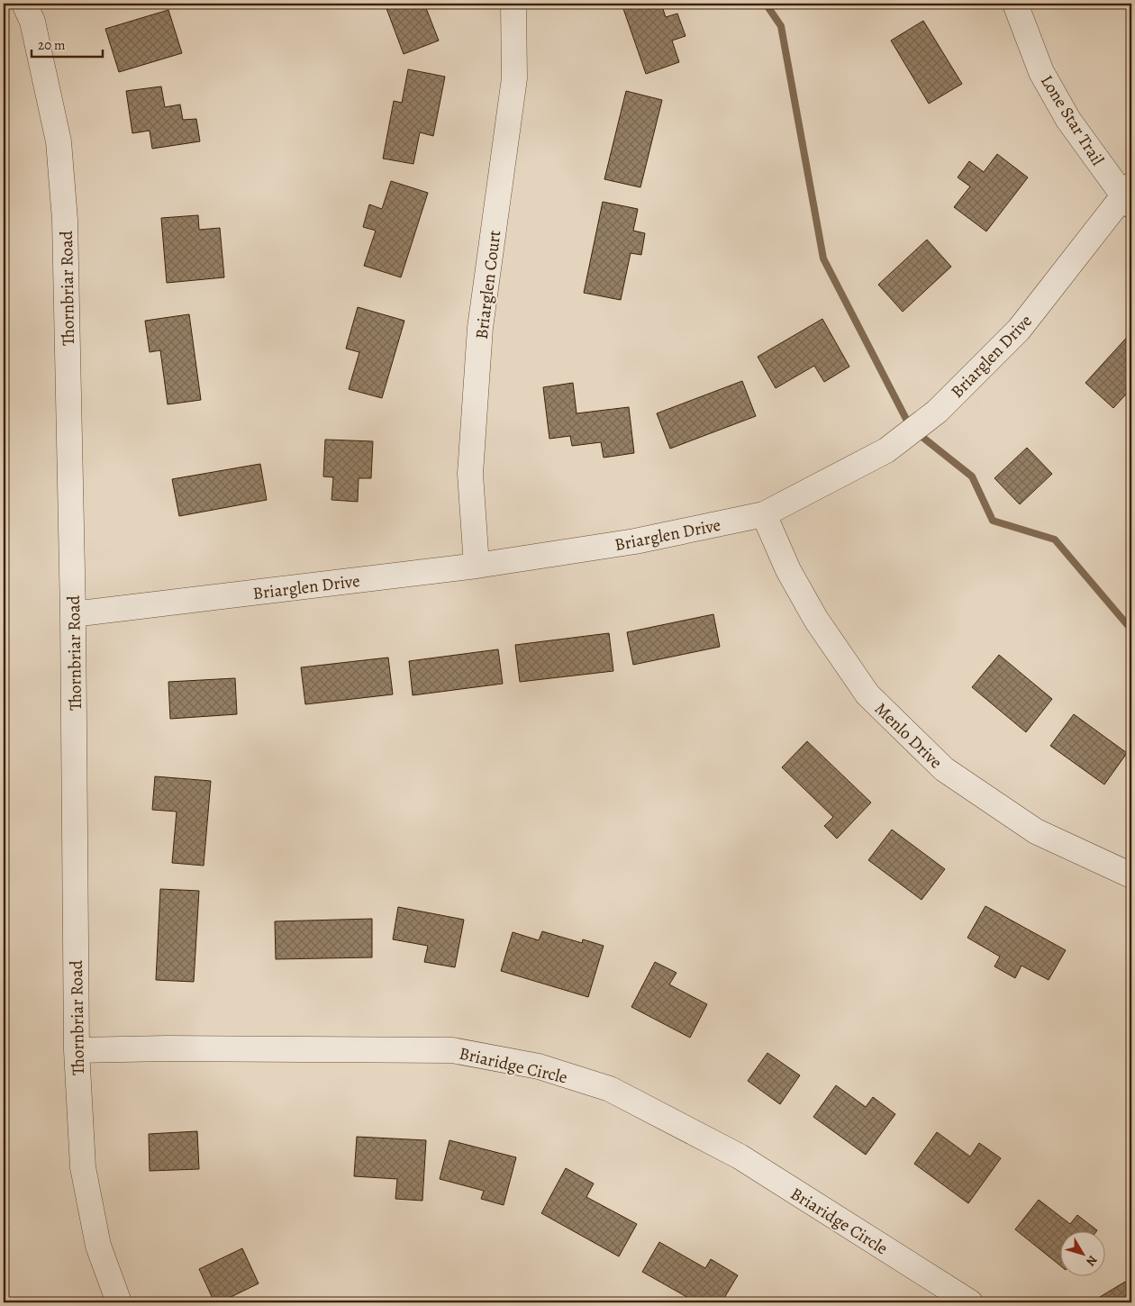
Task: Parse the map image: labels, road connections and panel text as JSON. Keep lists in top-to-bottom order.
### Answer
{
  "streets": {
    "street": [
      "Lone Star Trail",
      "Briarglen Court",
      "Thornbriar Road",
      "Briarglen Drive",
      "Menlo Drive",
      "Briaridge Circle"
    ]
  },
  "crossings": [
    ["Lone Star Trail", "Briarglen Drive"],
    ["Briarglen Court", "Briarglen Drive"],
    ["Thornbriar Road", "Briarglen Drive"],
    ["Thornbriar Road", "Briaridge Circle"],
    ["Briarglen Drive", "Menlo Drive"]
  ],
  "scale_bar": "20 m",
  "north": "bottom right"
}
